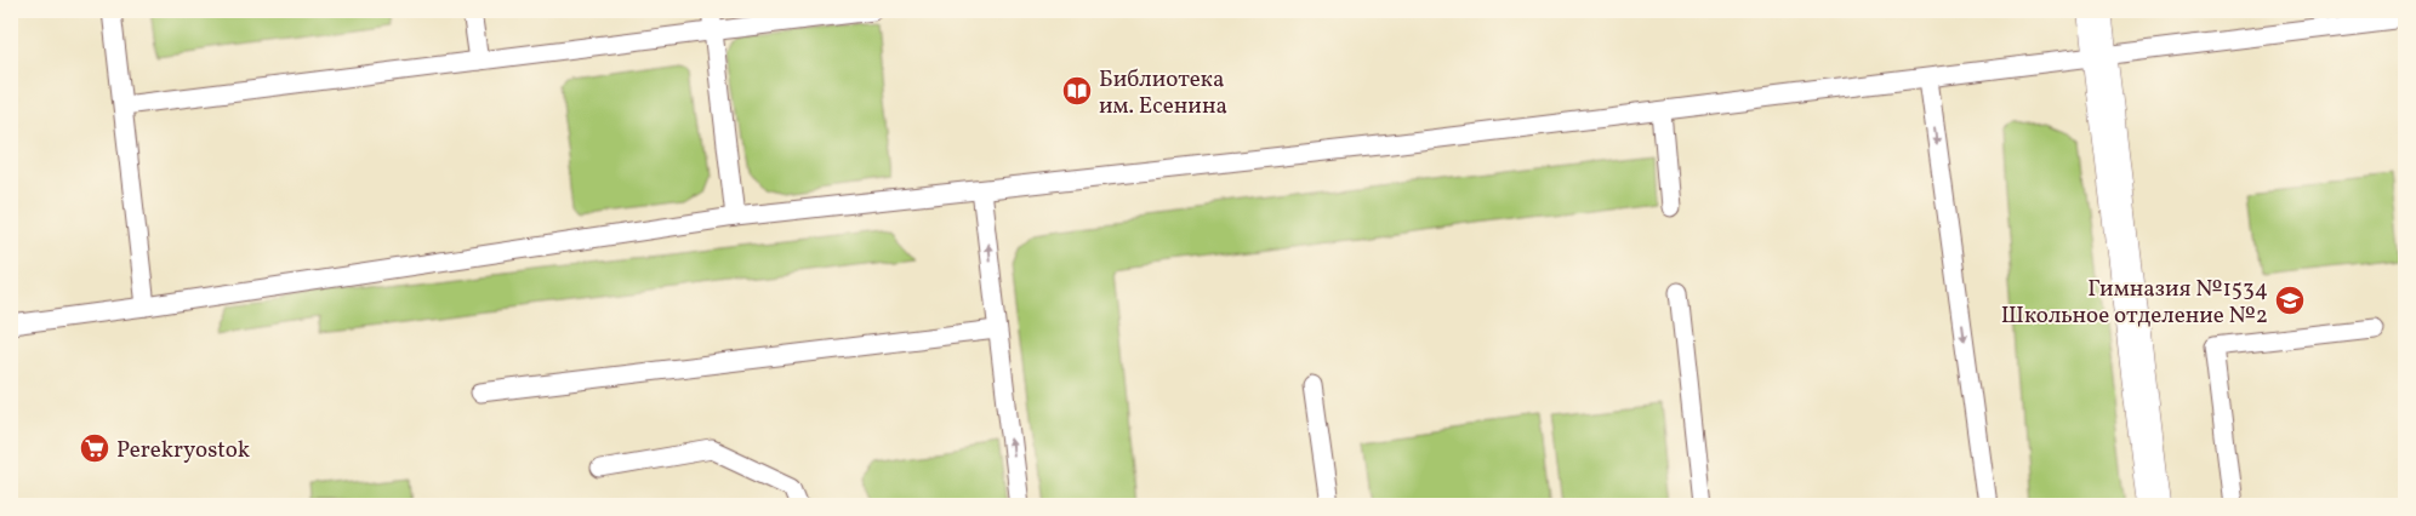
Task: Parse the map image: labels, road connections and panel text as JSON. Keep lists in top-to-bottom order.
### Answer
{
  "places": {
    "library": ["Библиотека им. Есенина"],
    "school or university": ["Гимназия №1534 Школьное отделение №2"],
    "supermarket": ["Perekryostok"]
  }
}
